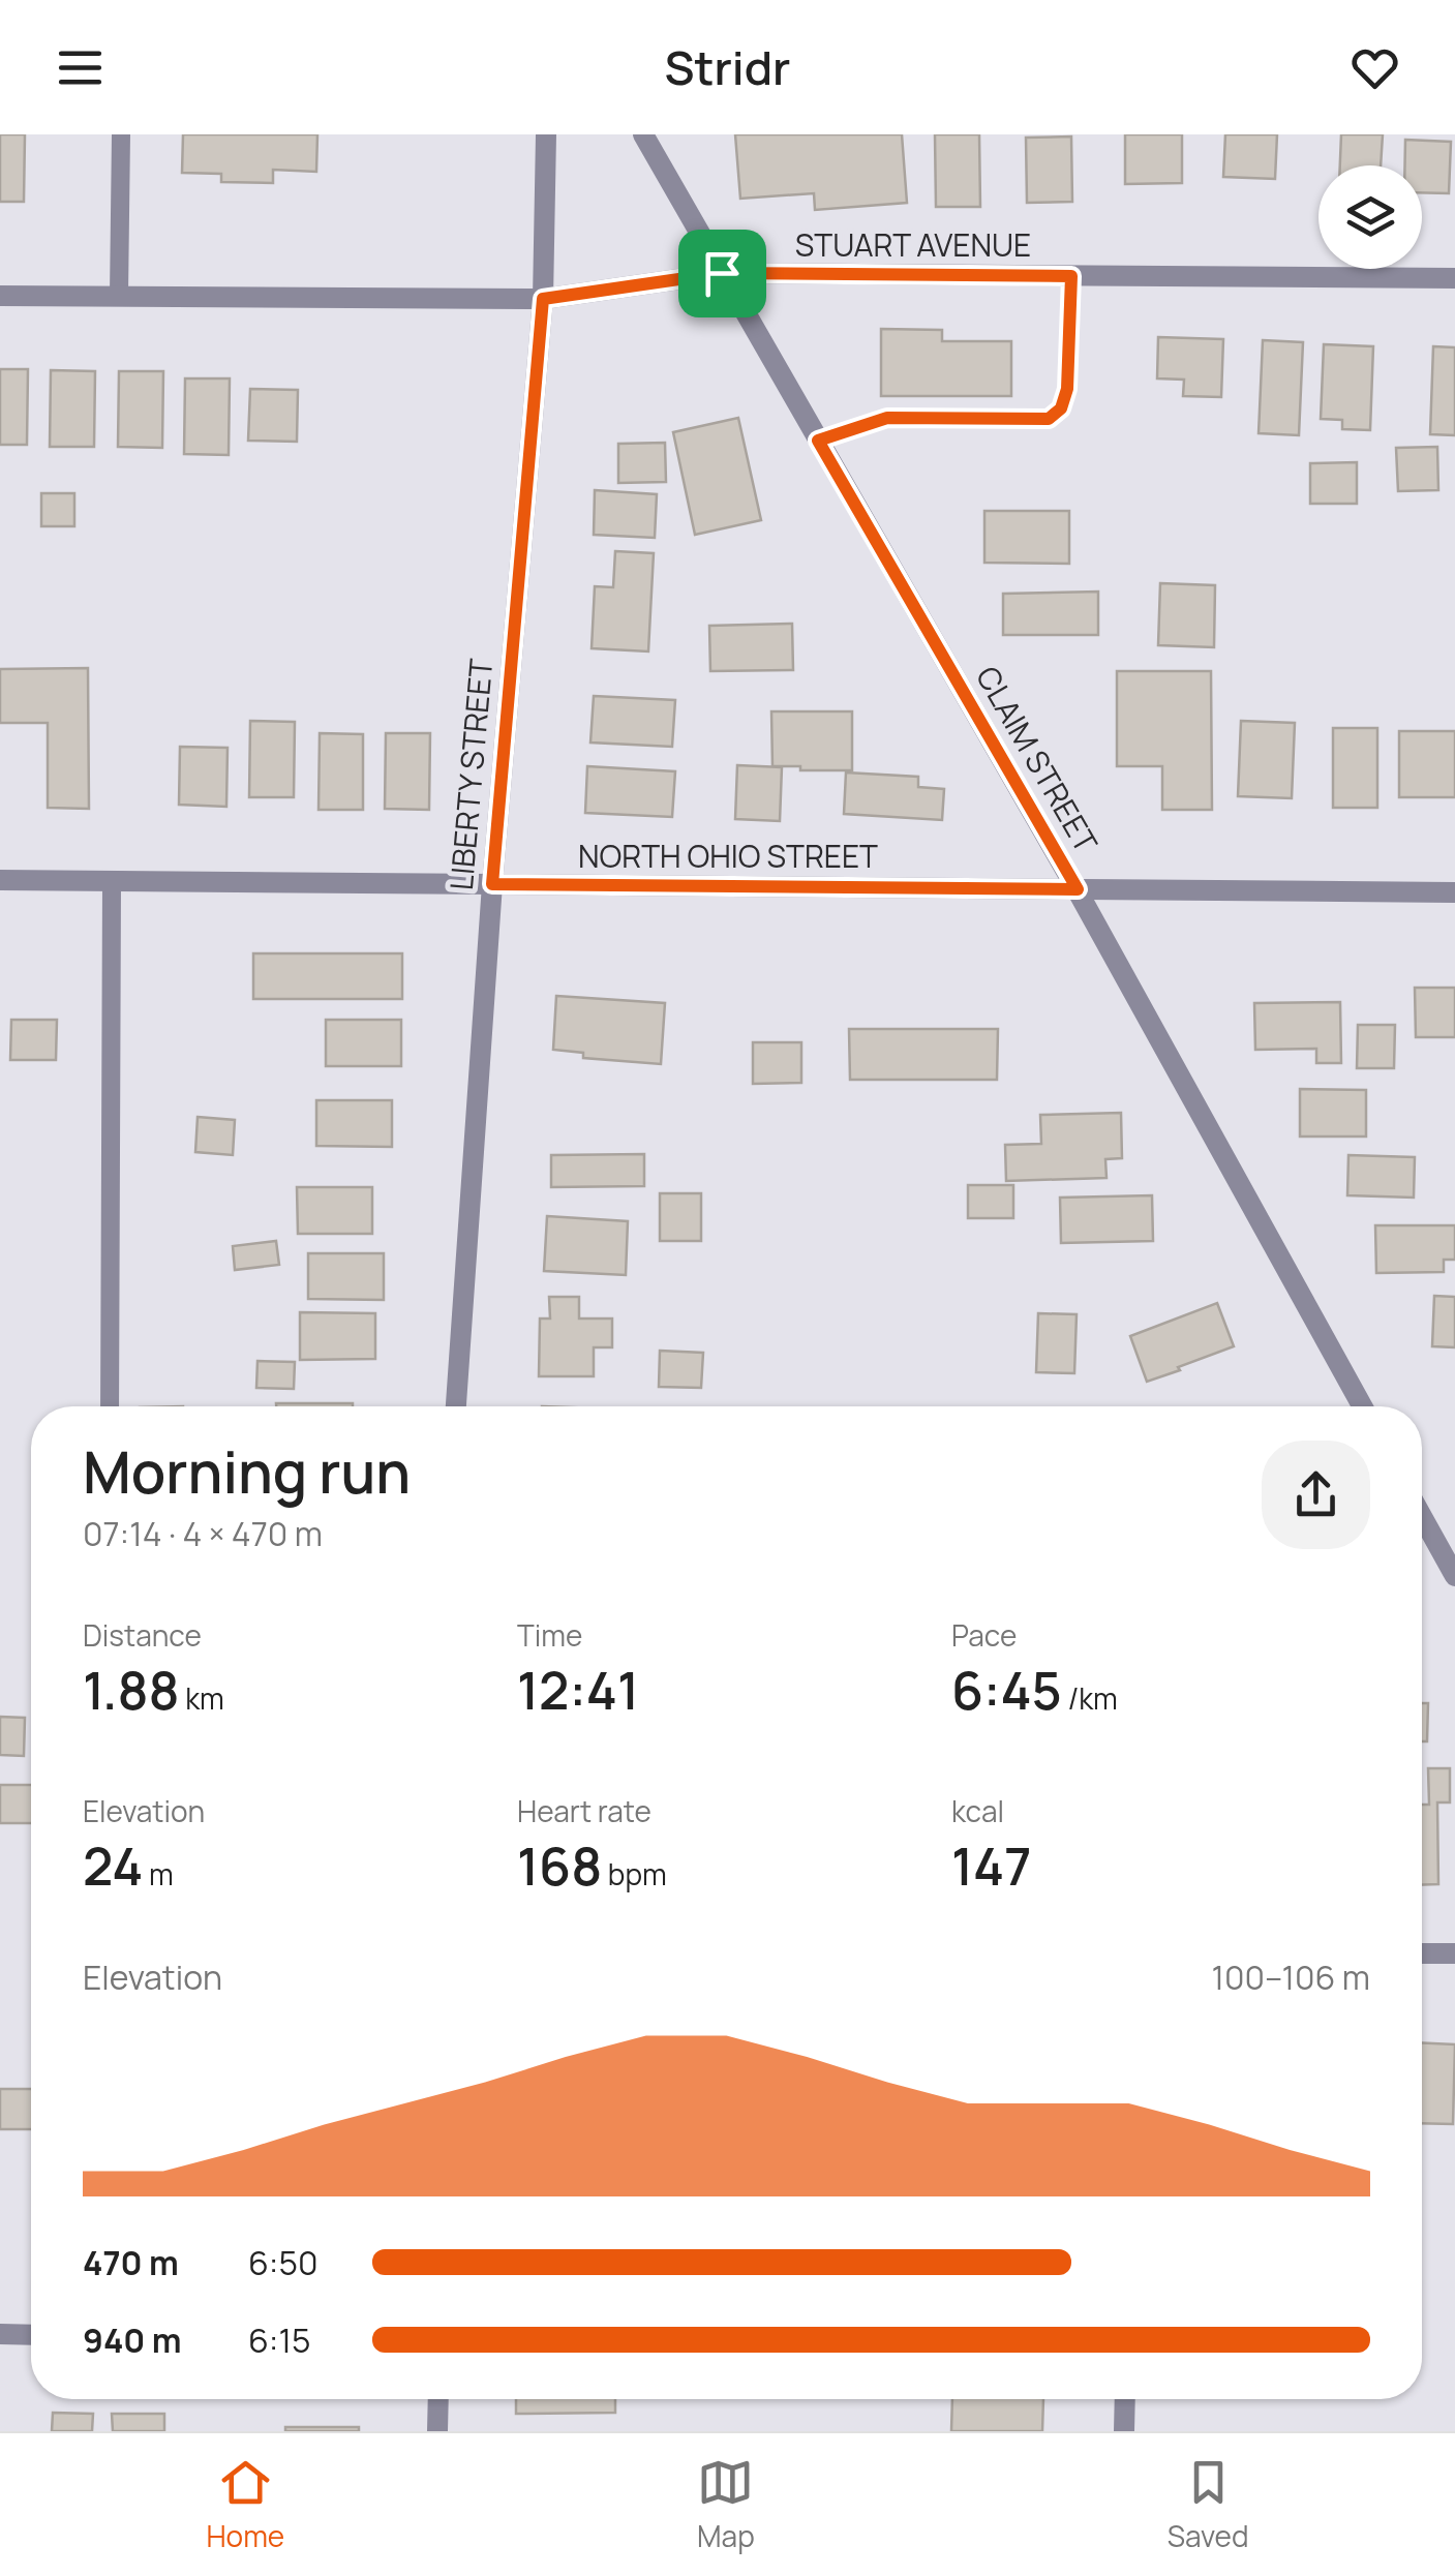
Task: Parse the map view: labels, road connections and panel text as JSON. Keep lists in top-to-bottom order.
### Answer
{
  "streets": {
    "street": [
      "STUART AVENUE",
      "CLAIM STREET",
      "LIBERTY STREET",
      "NORTH OHIO STREET"
    ]
  },
  "crossings": [
    ["STUART AVENUE", "CLAIM STREET"],
    ["STUART AVENUE", "LIBERTY STREET"],
    ["CLAIM STREET", "NORTH OHIO STREET"],
    ["LIBERTY STREET", "NORTH OHIO STREET"]
  ],
  "page": {
    "header": "Stridr",
    "heading": ["Morning run", "07:14 · 4 × 470 m"],
    "stats": [
      ["Distance", "1.88 km"],
      ["Time", "12:41"],
      ["Pace", "6:45 /km"],
      ["Elevation", "24 m"],
      ["Heart rate", "168 bpm"],
      ["kcal", "147"]
    ],
    "chart": ["Elevation", "100–106 m"],
    "list": [
      {
        "name": "470 m",
        "note": "6:50"
      },
      {
        "name": "940 m",
        "note": "6:15"
      }
    ],
    "tabs": ["Home", "Map", "Saved"]
  }
}
